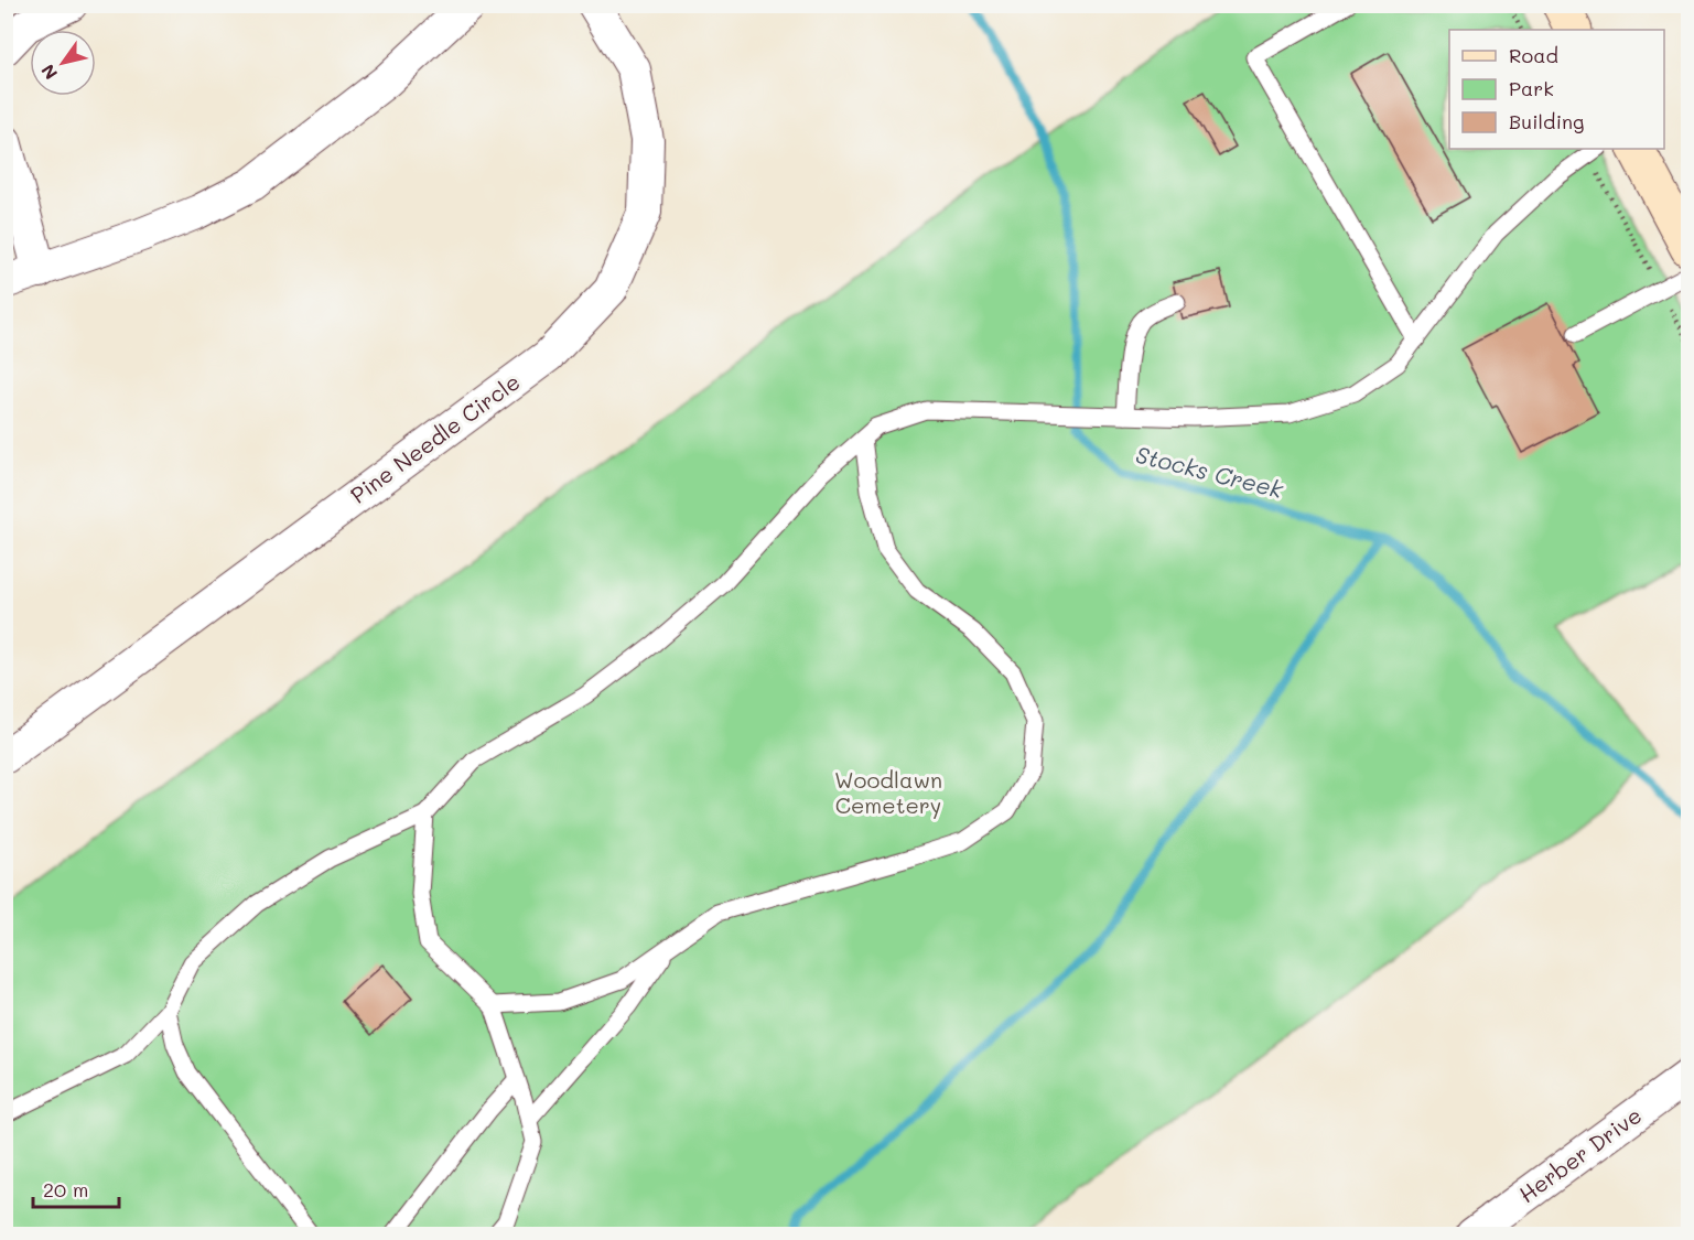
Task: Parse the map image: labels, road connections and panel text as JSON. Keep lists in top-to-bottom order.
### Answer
{
  "streets": {
    "street": ["Pine Needle Circle", "Herber Drive"]
  },
  "water": ["Stocks Creek"],
  "parks": ["Woodlawn Cemetery"],
  "legend": ["Road", "Park", "Building"],
  "scale_bar": "20 m",
  "north": "bottom left"
}
